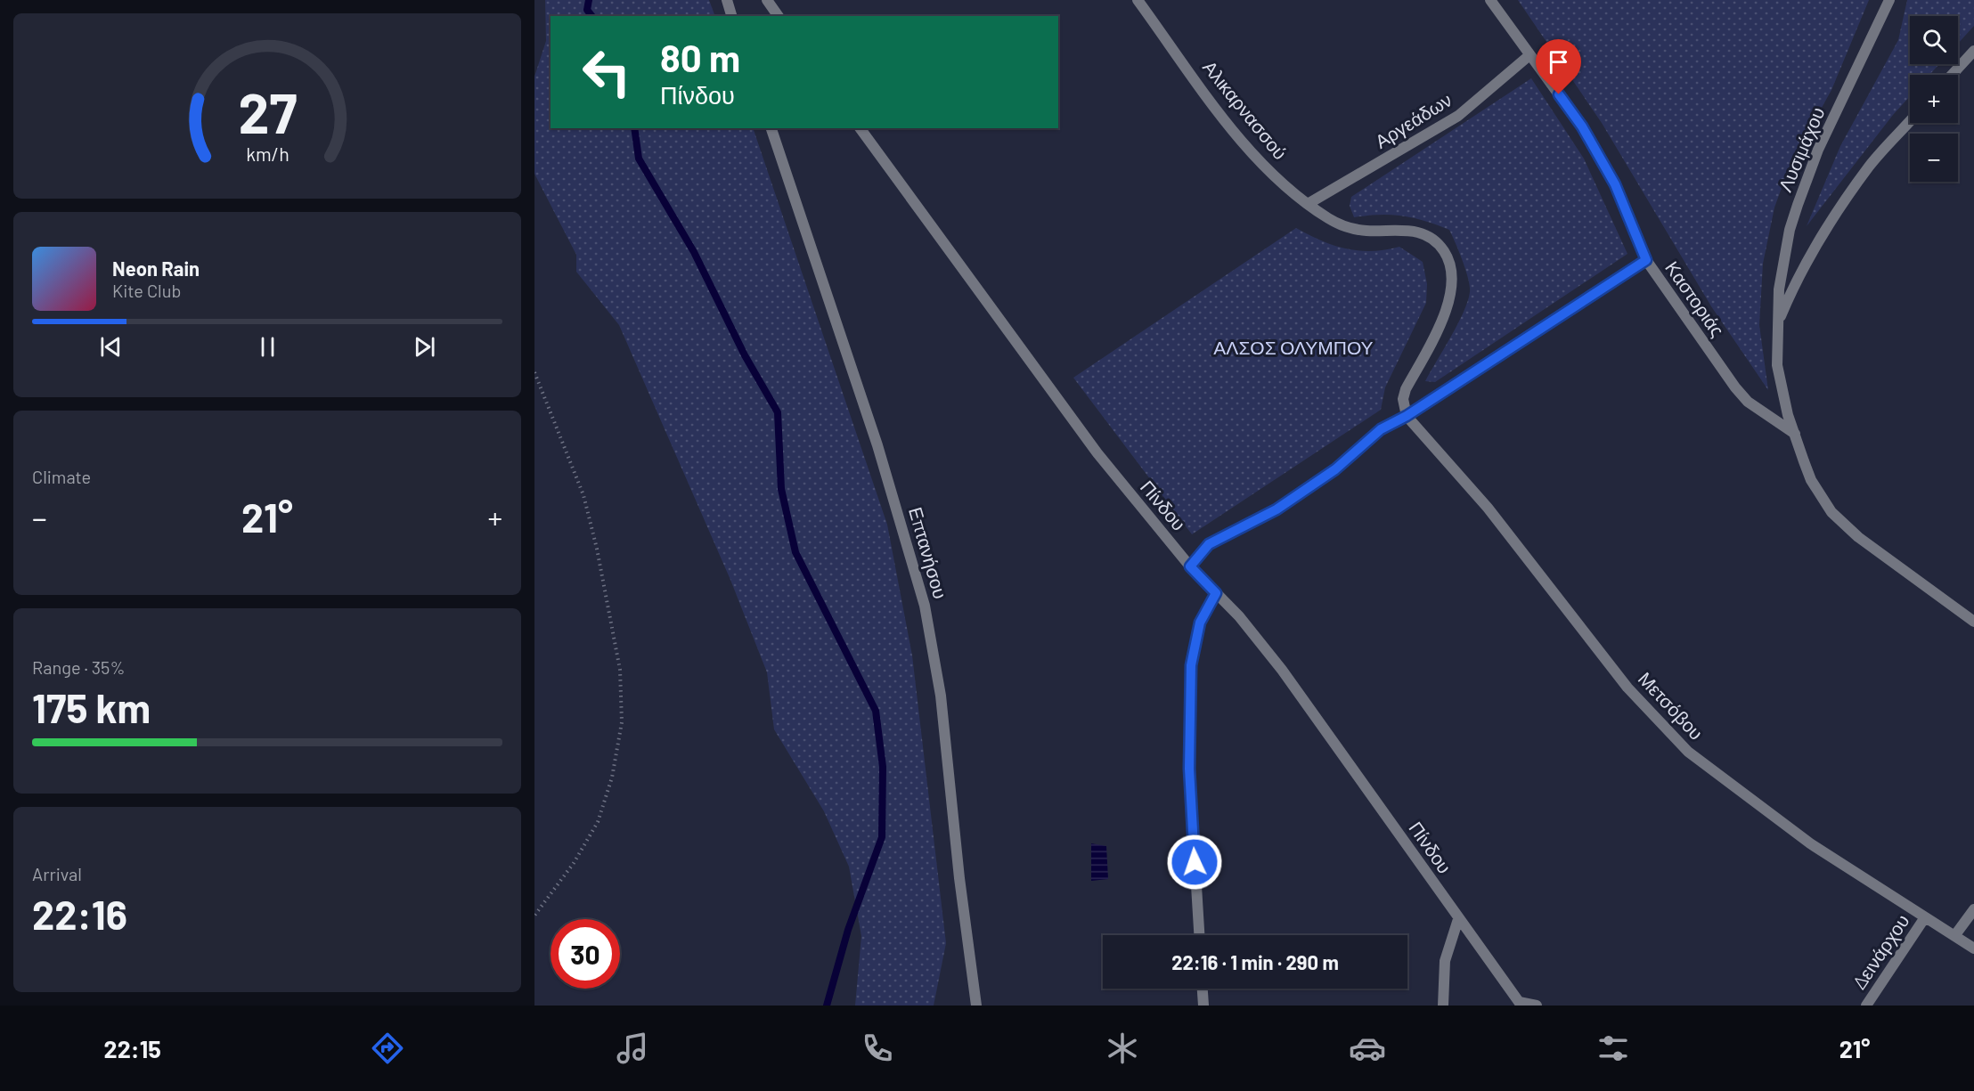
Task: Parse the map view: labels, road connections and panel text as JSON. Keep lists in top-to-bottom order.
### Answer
{
  "streets": {
    "street": [
      "Αλικαρνασσού",
      "Αργεάδων",
      "Λυσιμάχου",
      "Καστοριάς",
      "Πίνδου",
      "Επτανήσου",
      "Μετσόβου",
      "Δεινάρχου"
    ]
  },
  "crossings": [
    ["Αλικαρνασσού", "Αργεάδων"],
    ["Αλικαρνασσού", "Μετσόβου"],
    ["Αργεάδων", "Καστοριάς"],
    ["Μετσόβου", "Δεινάρχου"]
  ],
  "parks": ["ΑΛΣΟΣ ΟΛΥΜΠΟΥ"],
  "page": {
    "map_buttons": ["+", "−"],
    "turn": ["80 m", "Πίνδου"],
    "song": ["Neon Rain", "Kite Club"],
    "tile": [
      "Climate",
      ["Range · 35%", "175 km"],
      ["Arrival", "22:16"]
    ],
    "heat": ["−", "21°", "+"],
    "limit": "30",
    "trip": "22:16 · 1 min · 290 m",
    "tabs": ["22:15", "21°"],
    "gauge": ["27", "km/h"]
  }
}
